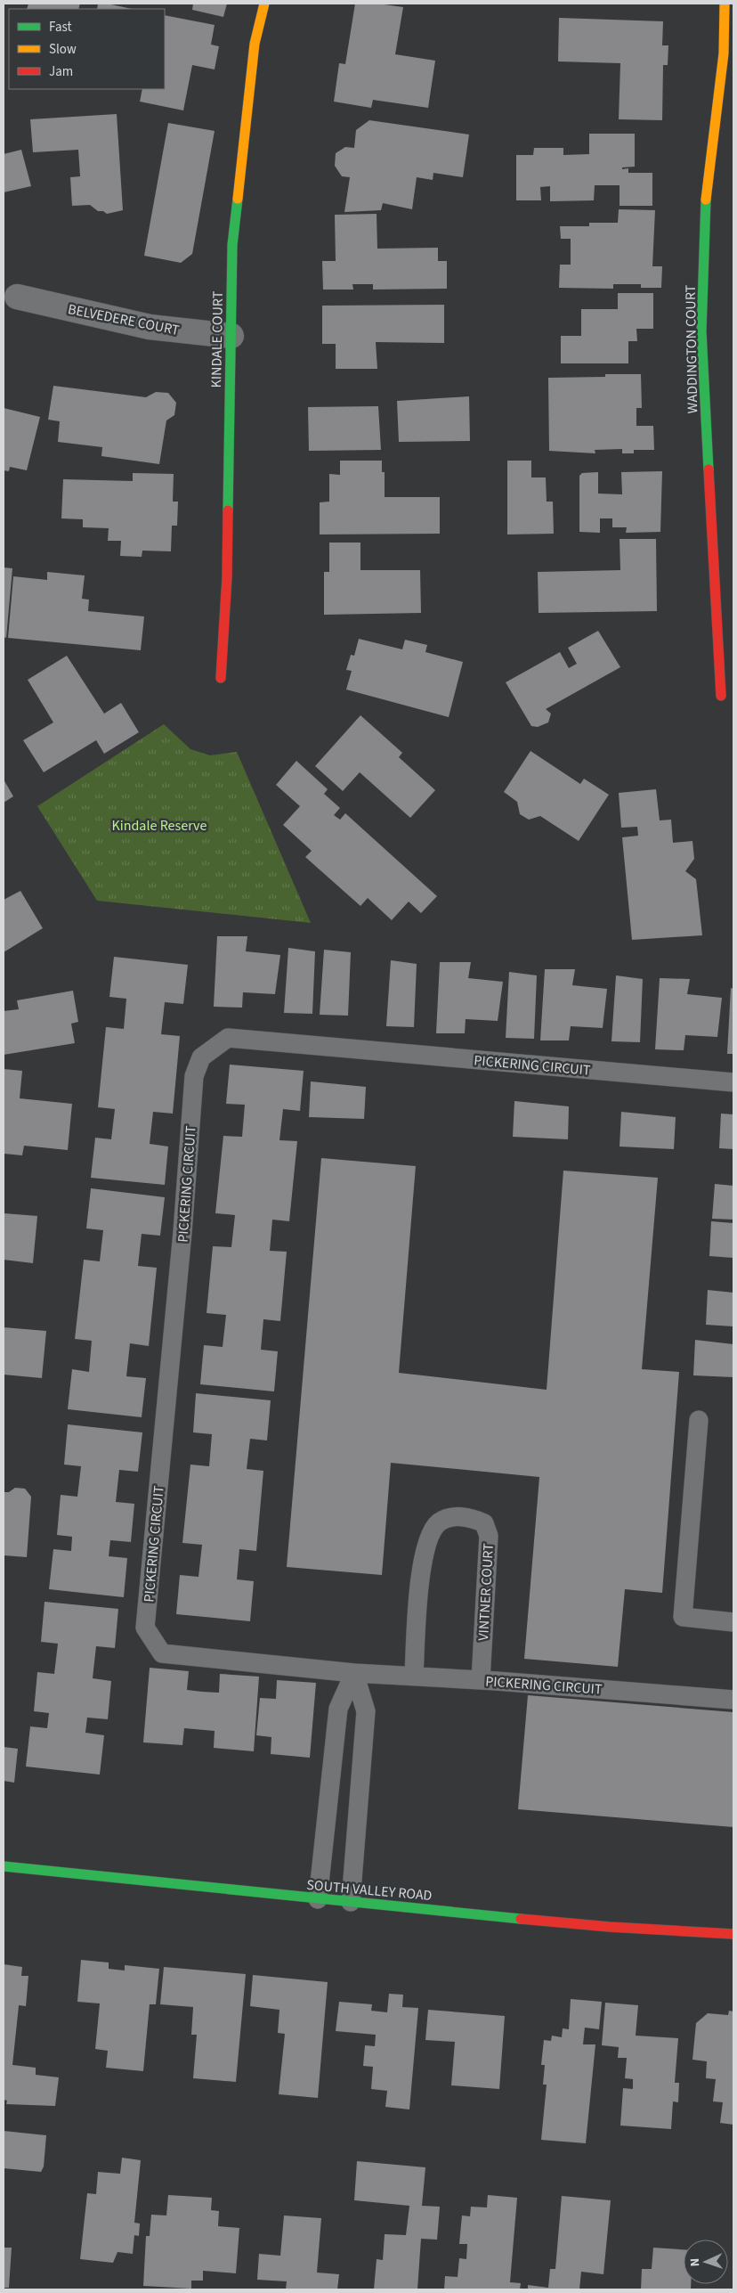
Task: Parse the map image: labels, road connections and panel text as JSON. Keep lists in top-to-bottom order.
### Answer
{
  "streets": {
    "street": [
      "BELVEDERE COURT",
      "KINDALE COURT",
      "WADDINGTON COURT",
      "SOUTH VALLEY ROAD"
    ],
    "lane": ["PICKERING CIRCUIT", "VINTNER COURT"]
  },
  "crossings": [
    ["BELVEDERE COURT", "KINDALE COURT"],
    ["PICKERING CIRCUIT", "VINTNER COURT"]
  ],
  "parks": ["Kindale Reserve"],
  "legend": ["Fast", "Slow", "Jam"],
  "north": "left"
}
